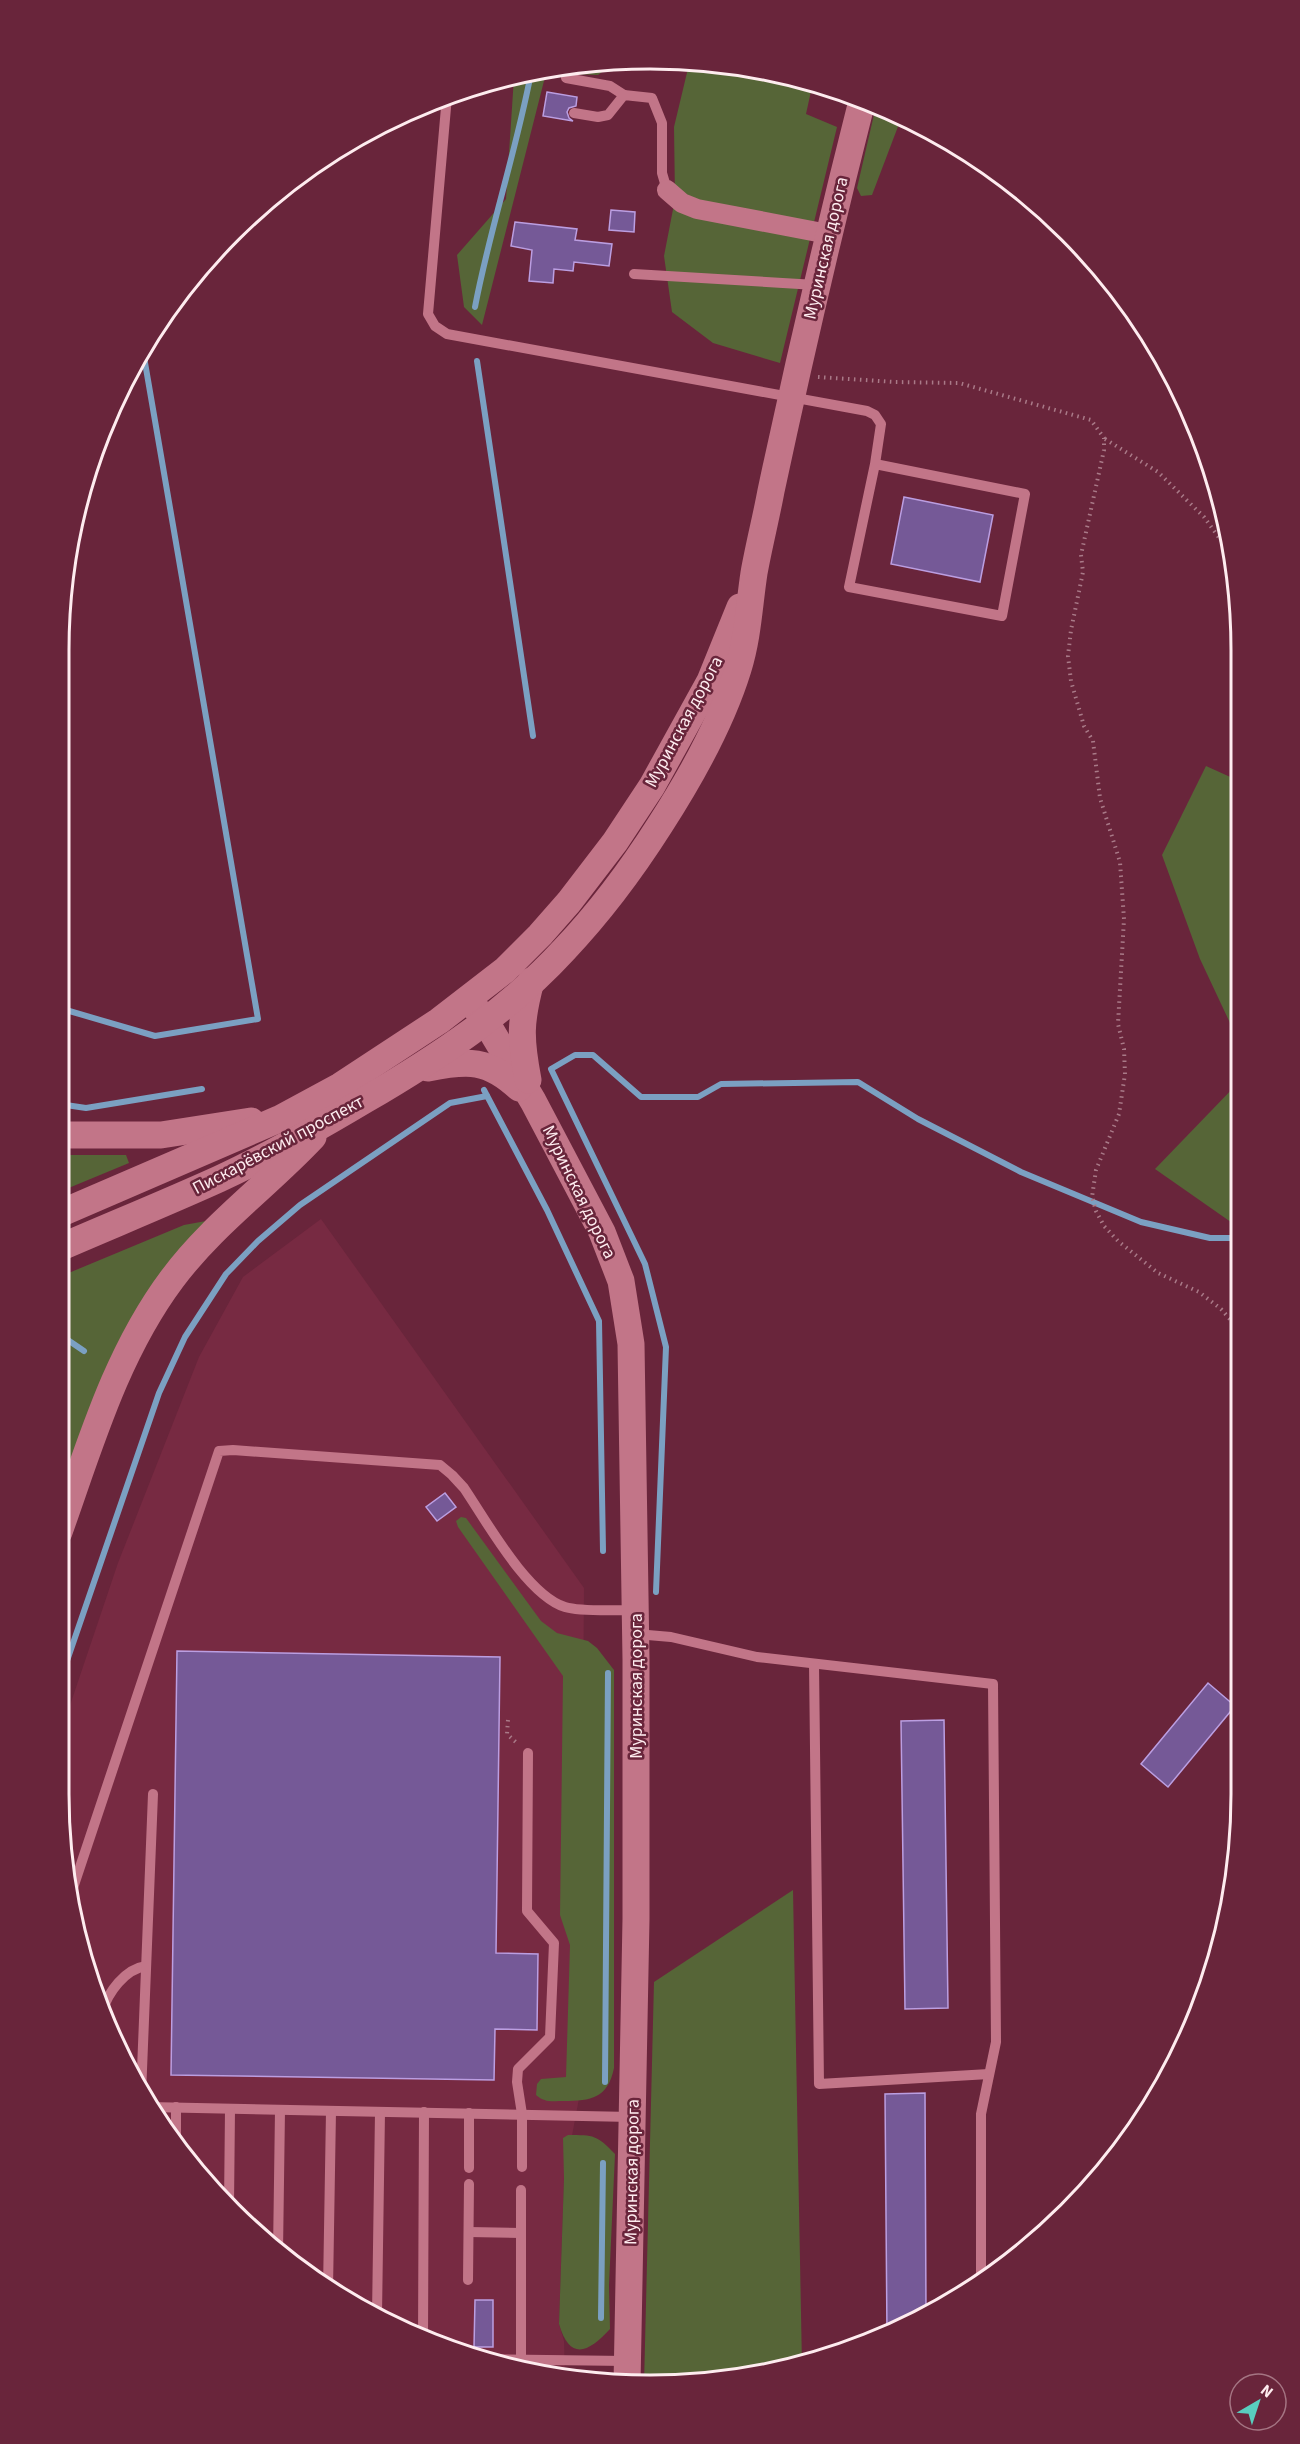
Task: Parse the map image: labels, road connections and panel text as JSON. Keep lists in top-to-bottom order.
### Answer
{
  "streets": {
    "street": ["Муринская дорога", "Пискарёвский проспект"]
  },
  "crossings": [
    ["Муринская дорога", "Пискарёвский проспект"]
  ],
  "north": "top right"
}
